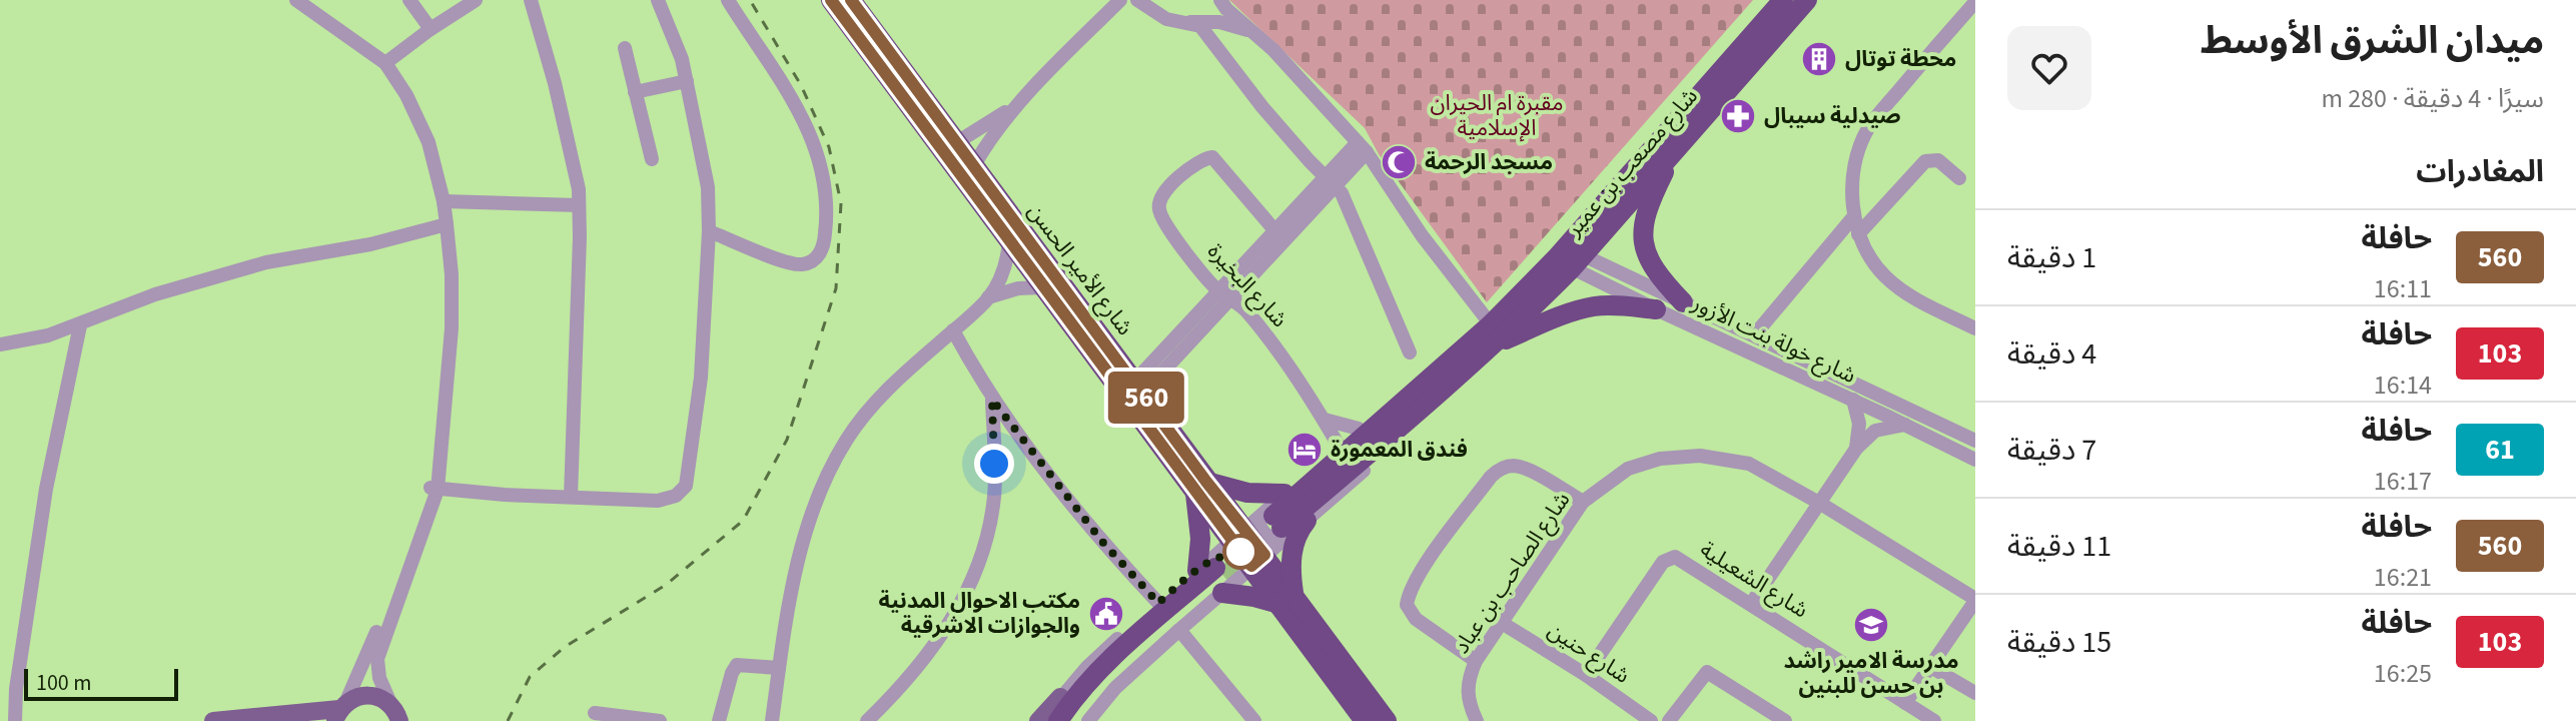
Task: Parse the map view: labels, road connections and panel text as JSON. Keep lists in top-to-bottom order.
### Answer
{
  "streets": {
    "highway": ["شارع مصعب بن عمير", "شارع الأمير الحسن"],
    "street": [
      "شارع البخيرة",
      "شارع خولة بنت الأزور",
      "شارع الصاحب بن عباد",
      "شارع الشعيلية",
      "شارع حنين"
    ]
  },
  "crossings": [
    ["شارع مصعب بن عمير", "شارع الأمير الحسن"],
    ["شارع مصعب بن عمير", "شارع البخيرة"],
    ["شارع مصعب بن عمير", "شارع خولة بنت الأزور"],
    ["شارع الصاحب بن عباد", "شارع حنين"],
    ["شارع الشعيلية", "شارع حنين"]
  ],
  "parks": ["مقبرة ام الحيران الإسلامية"],
  "places": {
    "building": ["محطة توتال"],
    "pharmacy": ["صيدلية سيبال"],
    "mosque": ["مسجد الرحمة"],
    "hotel": ["فندق المعمورة"],
    "public building": ["مكتب الاحوال المدنية والجوازات الاشرقية"],
    "school or university": ["مدرسة الامير راشد بن حسن للبنين"]
  },
  "lines": ["bus line 560"],
  "scale_bar": "100 m",
  "page": {
    "heading": [
      ["ميدان الشرق الأوسط", "سيرًا · 4 دقيقة · 280 m"],
      "المغادرات"
    ],
    "on_map": "560",
    "list": [
      {
        "mark": "560",
        "name": "حافلة",
        "note": "16:11",
        "value": "1 دقيقة"
      },
      {
        "mark": "103",
        "name": "حافلة",
        "note": "16:14",
        "value": "4 دقيقة"
      },
      {
        "mark": "61",
        "name": "حافلة",
        "note": "16:17",
        "value": "7 دقيقة"
      },
      {
        "mark": "560",
        "name": "حافلة",
        "note": "16:21",
        "value": "11 دقيقة"
      },
      {
        "mark": "103",
        "name": "حافلة",
        "note": "16:25",
        "value": "15 دقيقة"
      }
    ],
    "scale": "100 m"
  }
}
